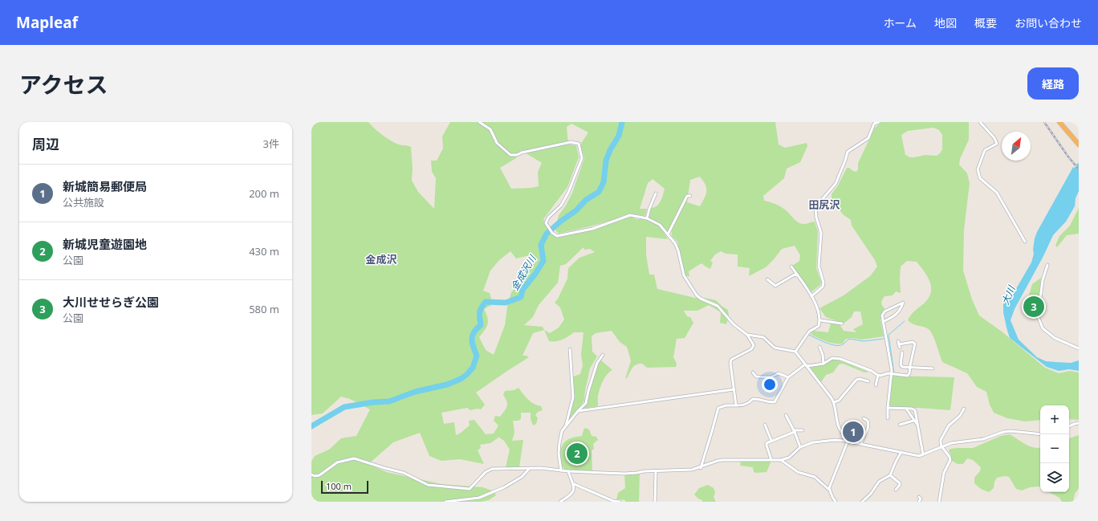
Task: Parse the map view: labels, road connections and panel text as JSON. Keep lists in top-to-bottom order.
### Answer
{
  "districts": ["田尻沢", "金成沢"],
  "water": ["金成沢川", "大川"],
  "scale_bar": "100 m",
  "north": "top right",
  "page": {
    "header": "Mapleaf",
    "nav": [
      "ホーム",
      "地図",
      "概要",
      "お問い合わせ"
    ],
    "title": "アクセス",
    "buttons": "経路",
    "heading": ["周辺", "3件"],
    "list": [
      {
        "mark": "1",
        "name": "新城簡易郵便局",
        "note": "公共施設",
        "value": "200 m"
      },
      {
        "mark": "2",
        "name": "新城児童遊園地",
        "note": "公園",
        "value": "430 m"
      },
      {
        "mark": "3",
        "name": "大川せせらぎ公園",
        "note": "公園",
        "value": "580 m"
      }
    ],
    "pins": ["3", "1", "2"],
    "map_buttons": ["+", "−"],
    "scale": "100 m"
  }
}
